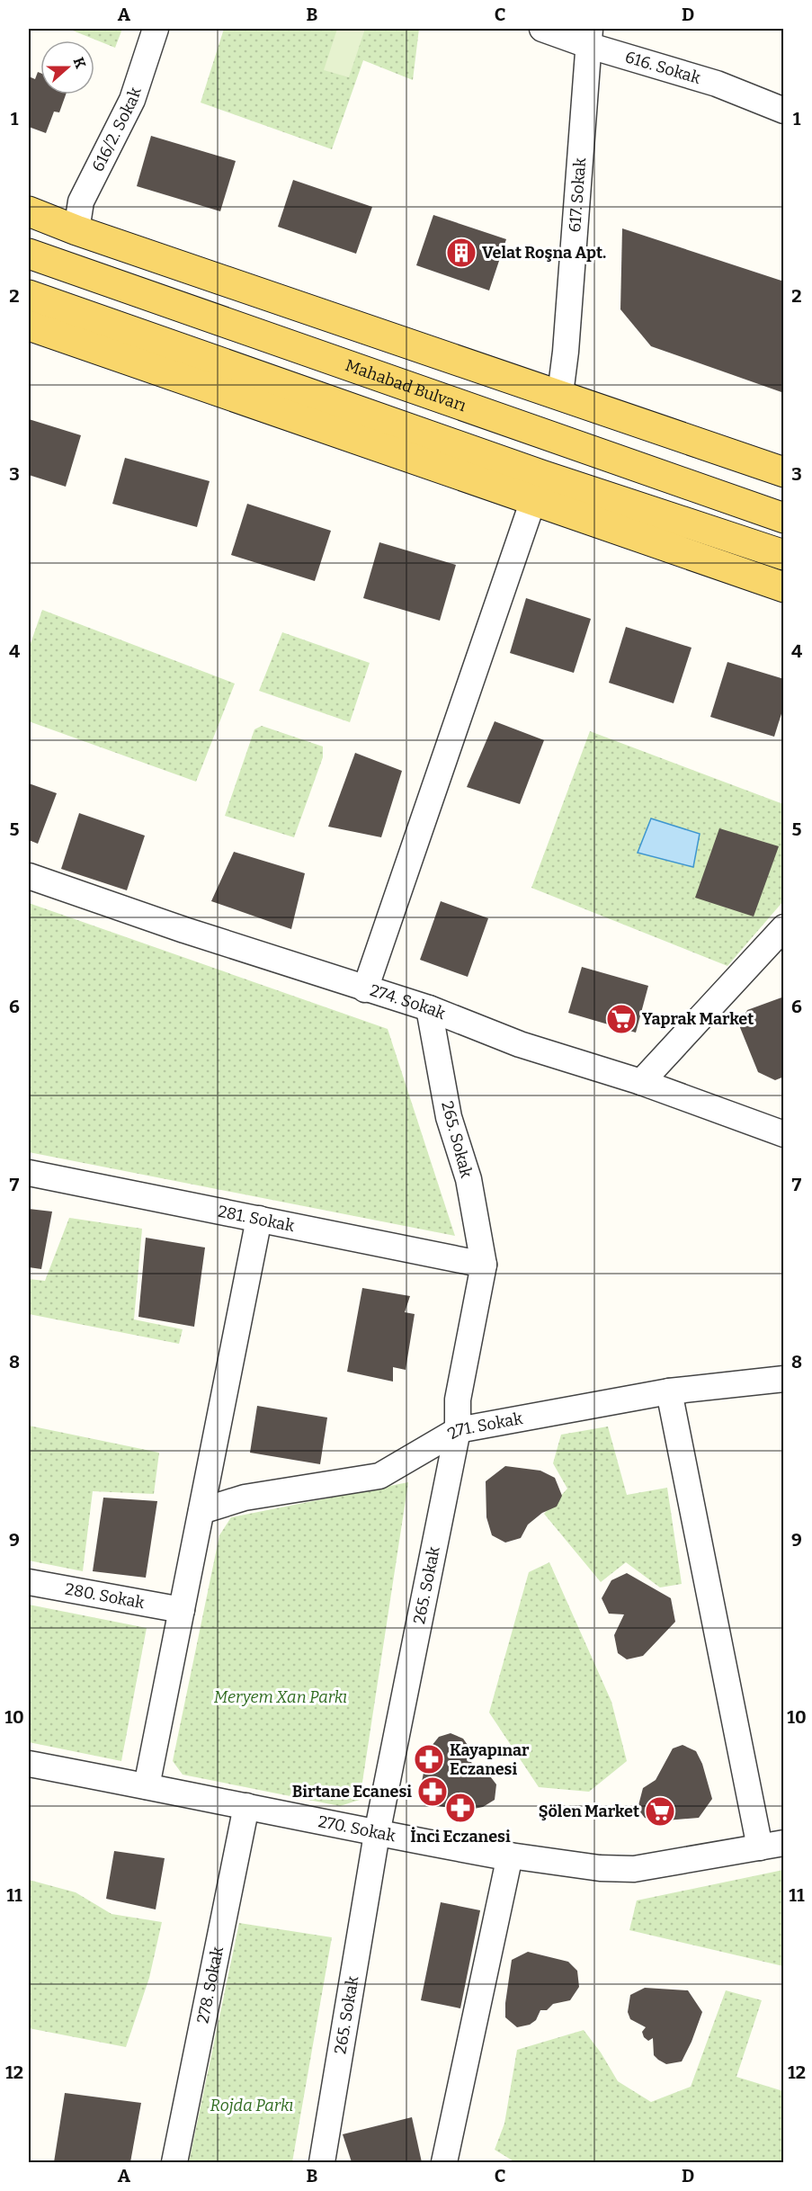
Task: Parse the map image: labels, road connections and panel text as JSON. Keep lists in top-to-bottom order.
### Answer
{
  "streets": {
    "main road": ["Mahabad Bulvarı"],
    "street": [
      "616. Sokak",
      "616/2. Sokak",
      "617. Sokak",
      "274. Sokak",
      "265. Sokak",
      "281. Sokak",
      "271. Sokak",
      "280. Sokak",
      "270. Sokak",
      "278. Sokak"
    ]
  },
  "crossings": [
    ["616. Sokak", "617. Sokak"],
    ["274. Sokak", "265. Sokak"],
    ["265. Sokak", "281. Sokak"],
    ["265. Sokak", "271. Sokak"],
    ["265. Sokak", "270. Sokak"],
    ["270. Sokak", "278. Sokak"]
  ],
  "parks": ["Meryem Xan Parkı", "Rojda Parkı"],
  "places": {
    "building": ["Velat Roşna Apt."],
    "supermarket": ["Yaprak Market", "Şölen Market"],
    "pharmacy": ["Kayapınar Eczanesi", "Birtane Ecanesi", "İnci Eczanesi"]
  },
  "north": "right",
  "grid": {
    "columns": [
      "A",
      "B",
      "C",
      "D"
    ],
    "rows": [
      "1",
      "2",
      "3",
      "4",
      "5",
      "6",
      "7",
      "8",
      "9",
      "10",
      "11",
      "12"
    ]
  }
}
